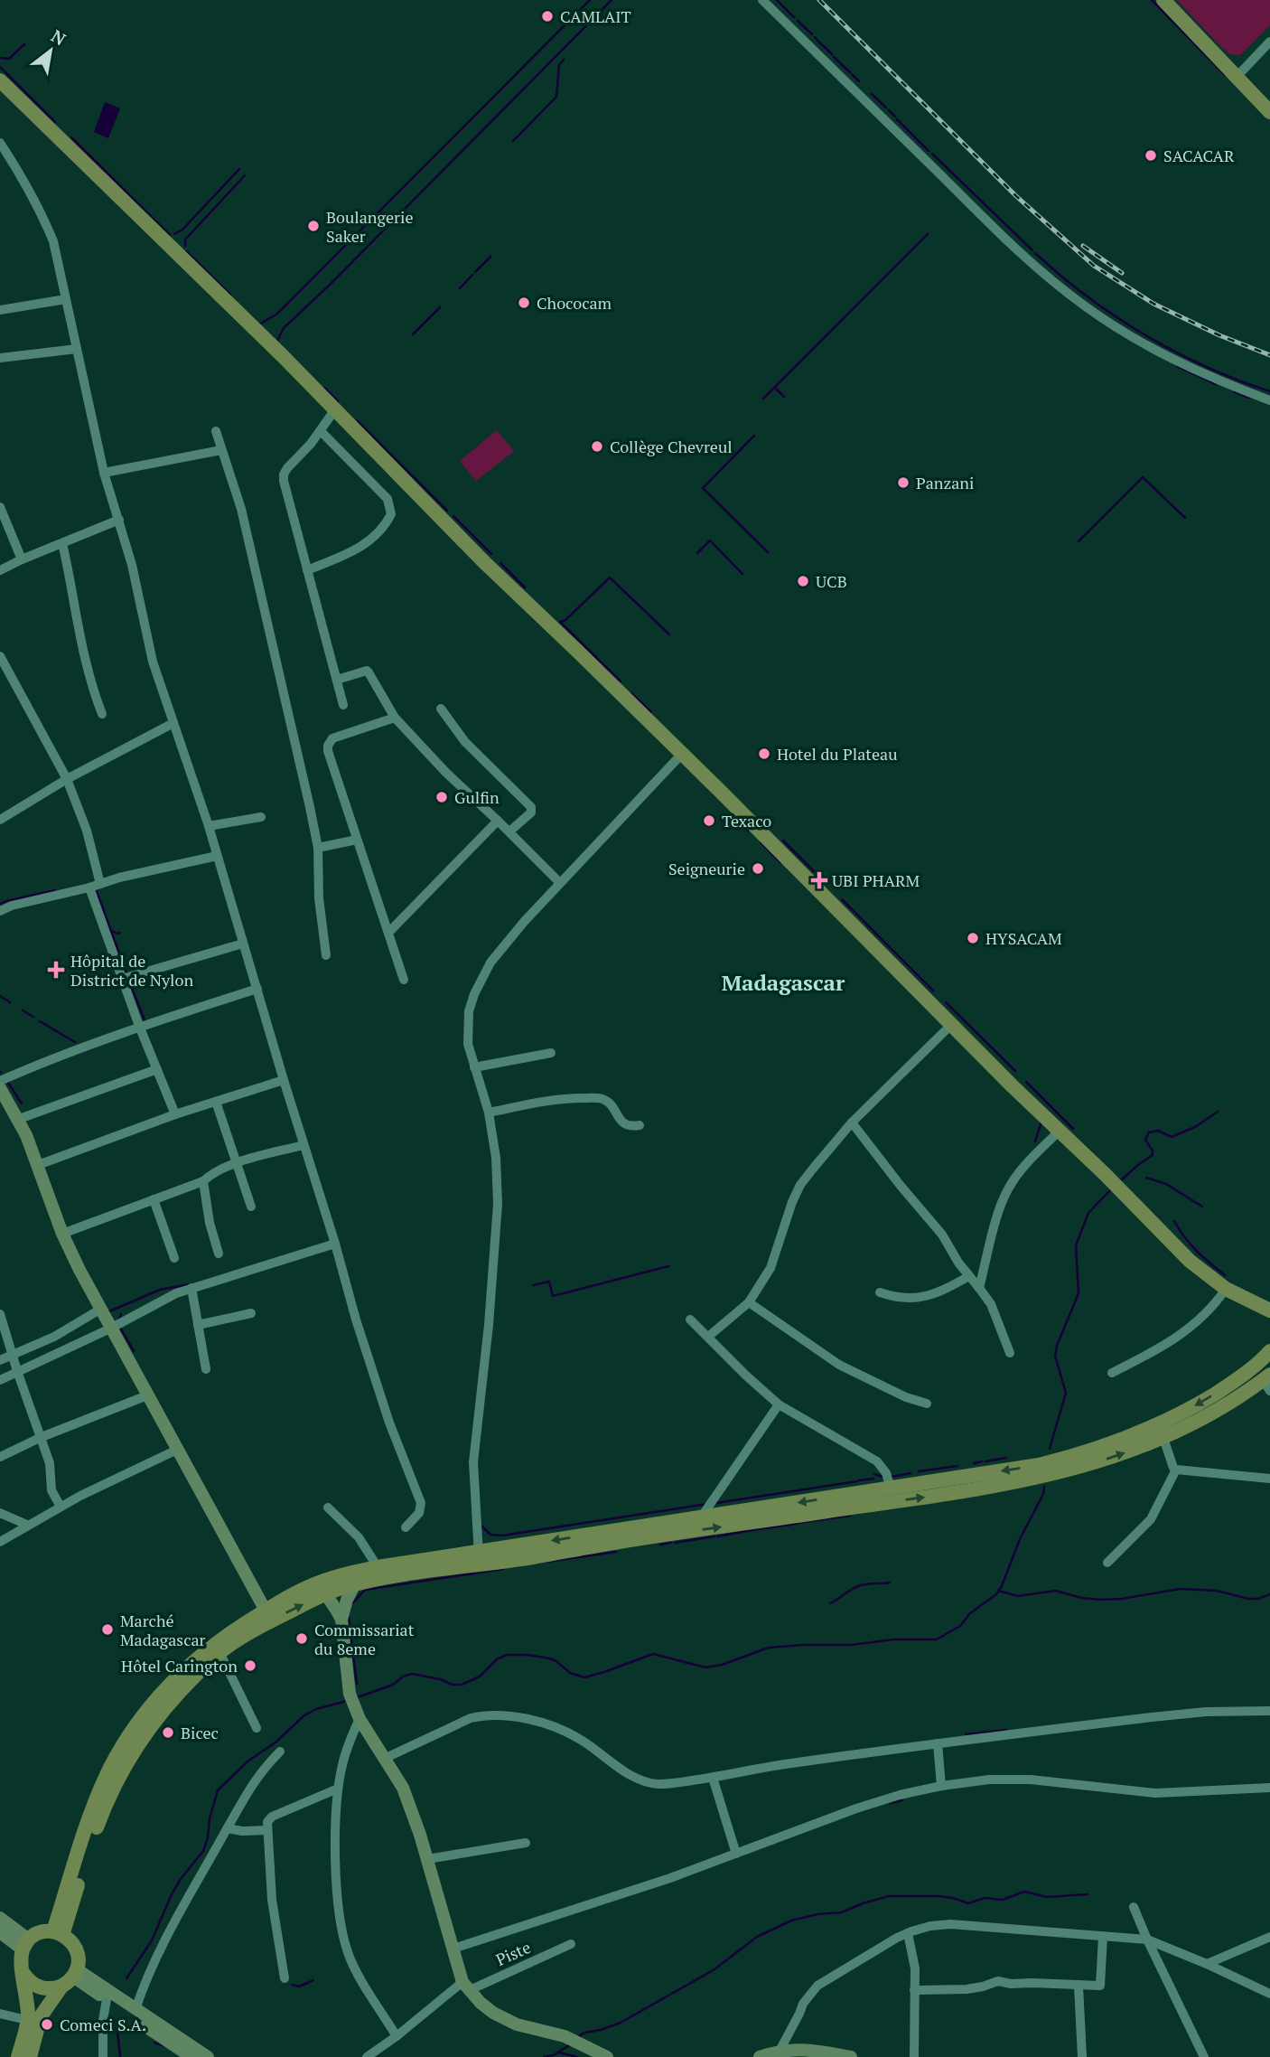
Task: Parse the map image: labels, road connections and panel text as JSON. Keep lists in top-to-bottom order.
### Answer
{
  "streets": {
    "street": ["Piste"]
  },
  "districts": ["Madagascar"],
  "places": {
    "other": [
      "CAMLAIT",
      "SACACAR",
      "Boulangerie Saker",
      "Chococam",
      "Collège Chevreul",
      "Panzani",
      "UCB",
      "Hotel du Plateau",
      "Gulfin",
      "Texaco",
      "Seigneurie",
      "HYSACAM",
      "Marché Madagascar",
      "Commissariat du 8eme",
      "Hôtel Carington",
      "Bicec",
      "Comeci S.A."
    ],
    "health": ["UBI PHARM", "Hôpital de District de Nylon"]
  },
  "north": "top right"
}
